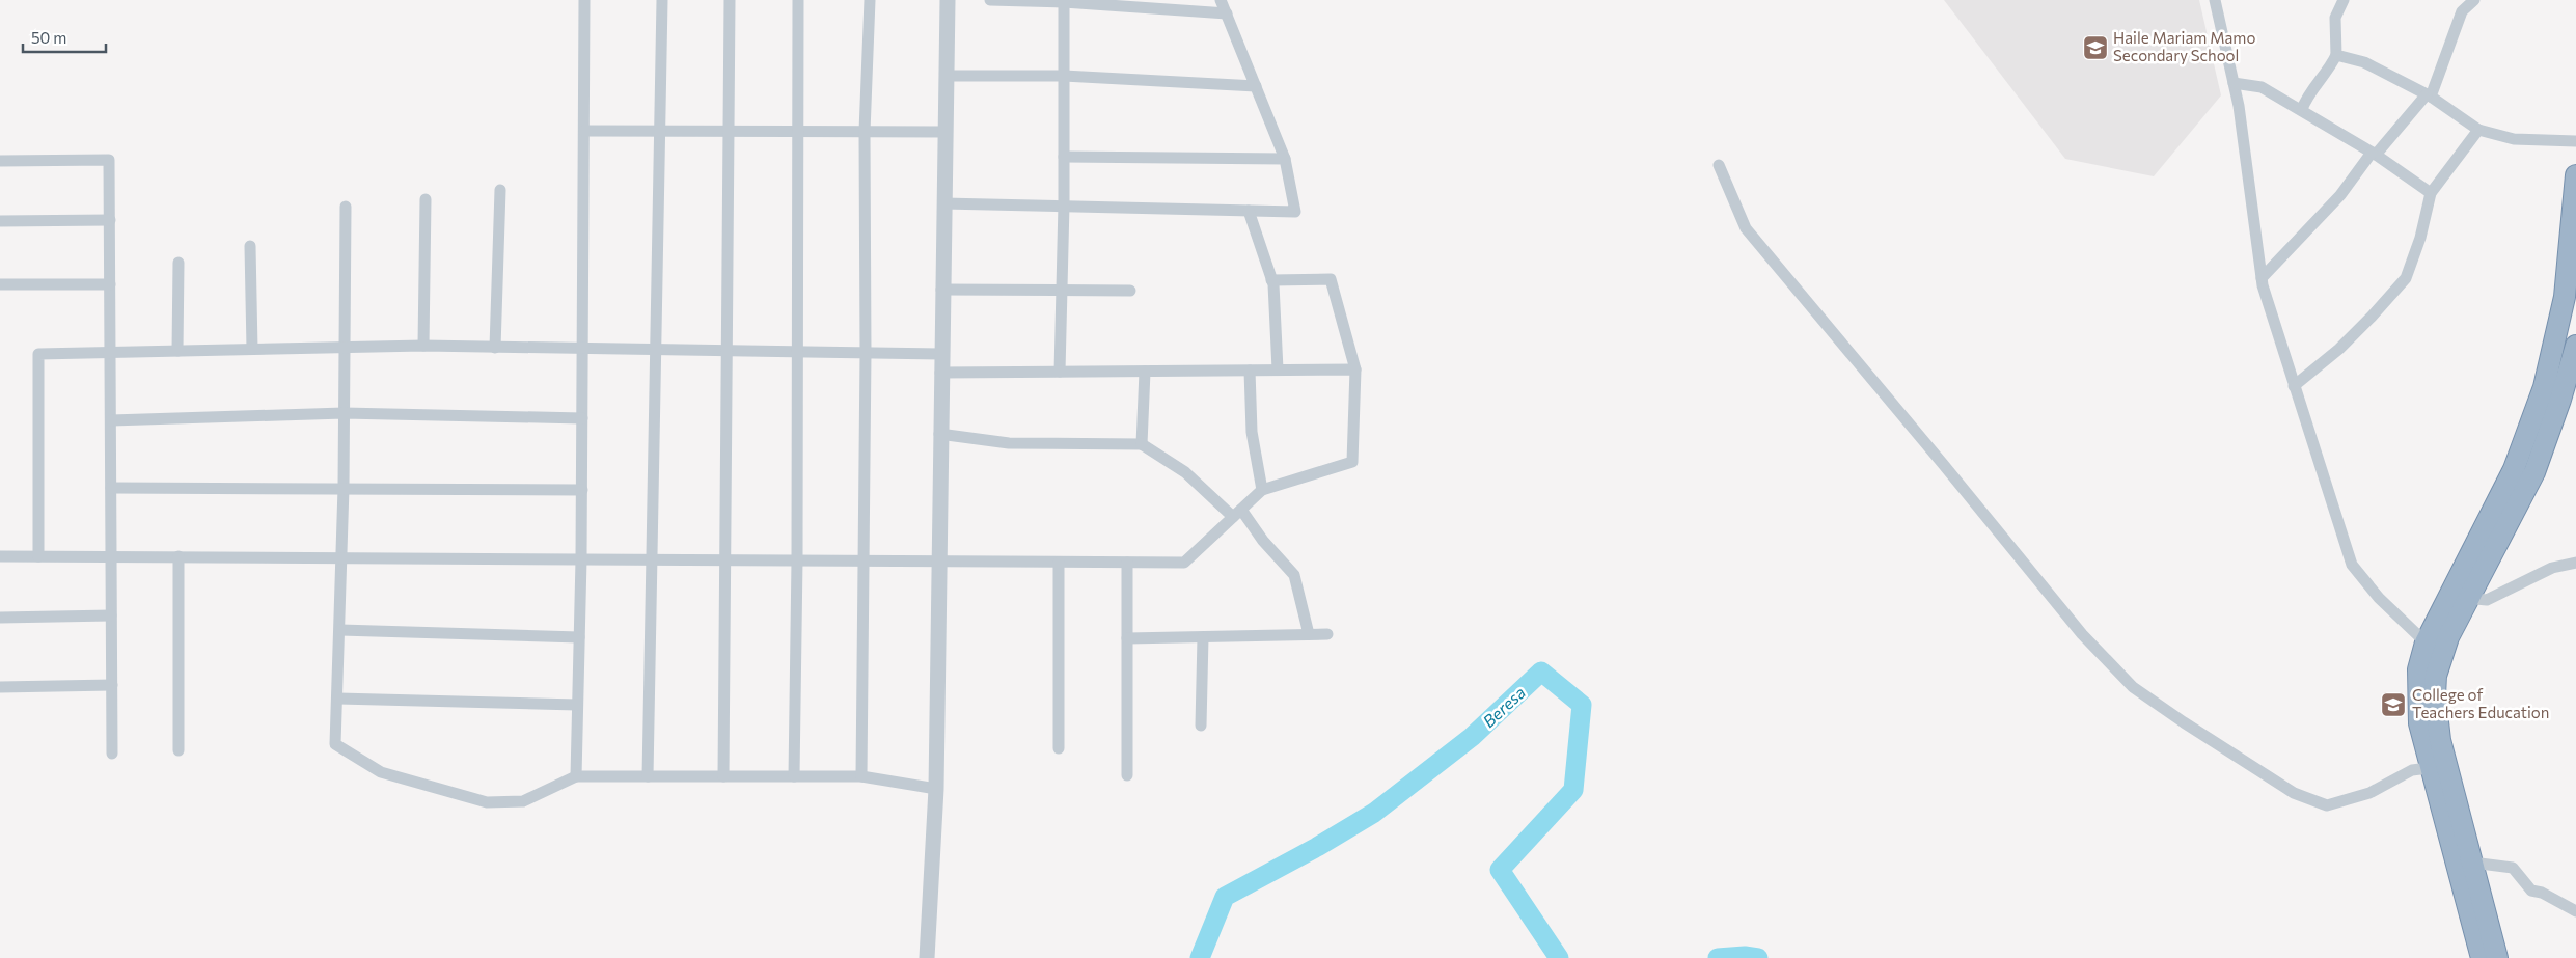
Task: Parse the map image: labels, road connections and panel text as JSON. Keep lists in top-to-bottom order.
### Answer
{
  "water": ["Beresa"],
  "places": {
    "school or university": ["Haile Mariam Mamo Secondary School", "College of Teachers Education"]
  },
  "scale_bar": "50 m"
}
